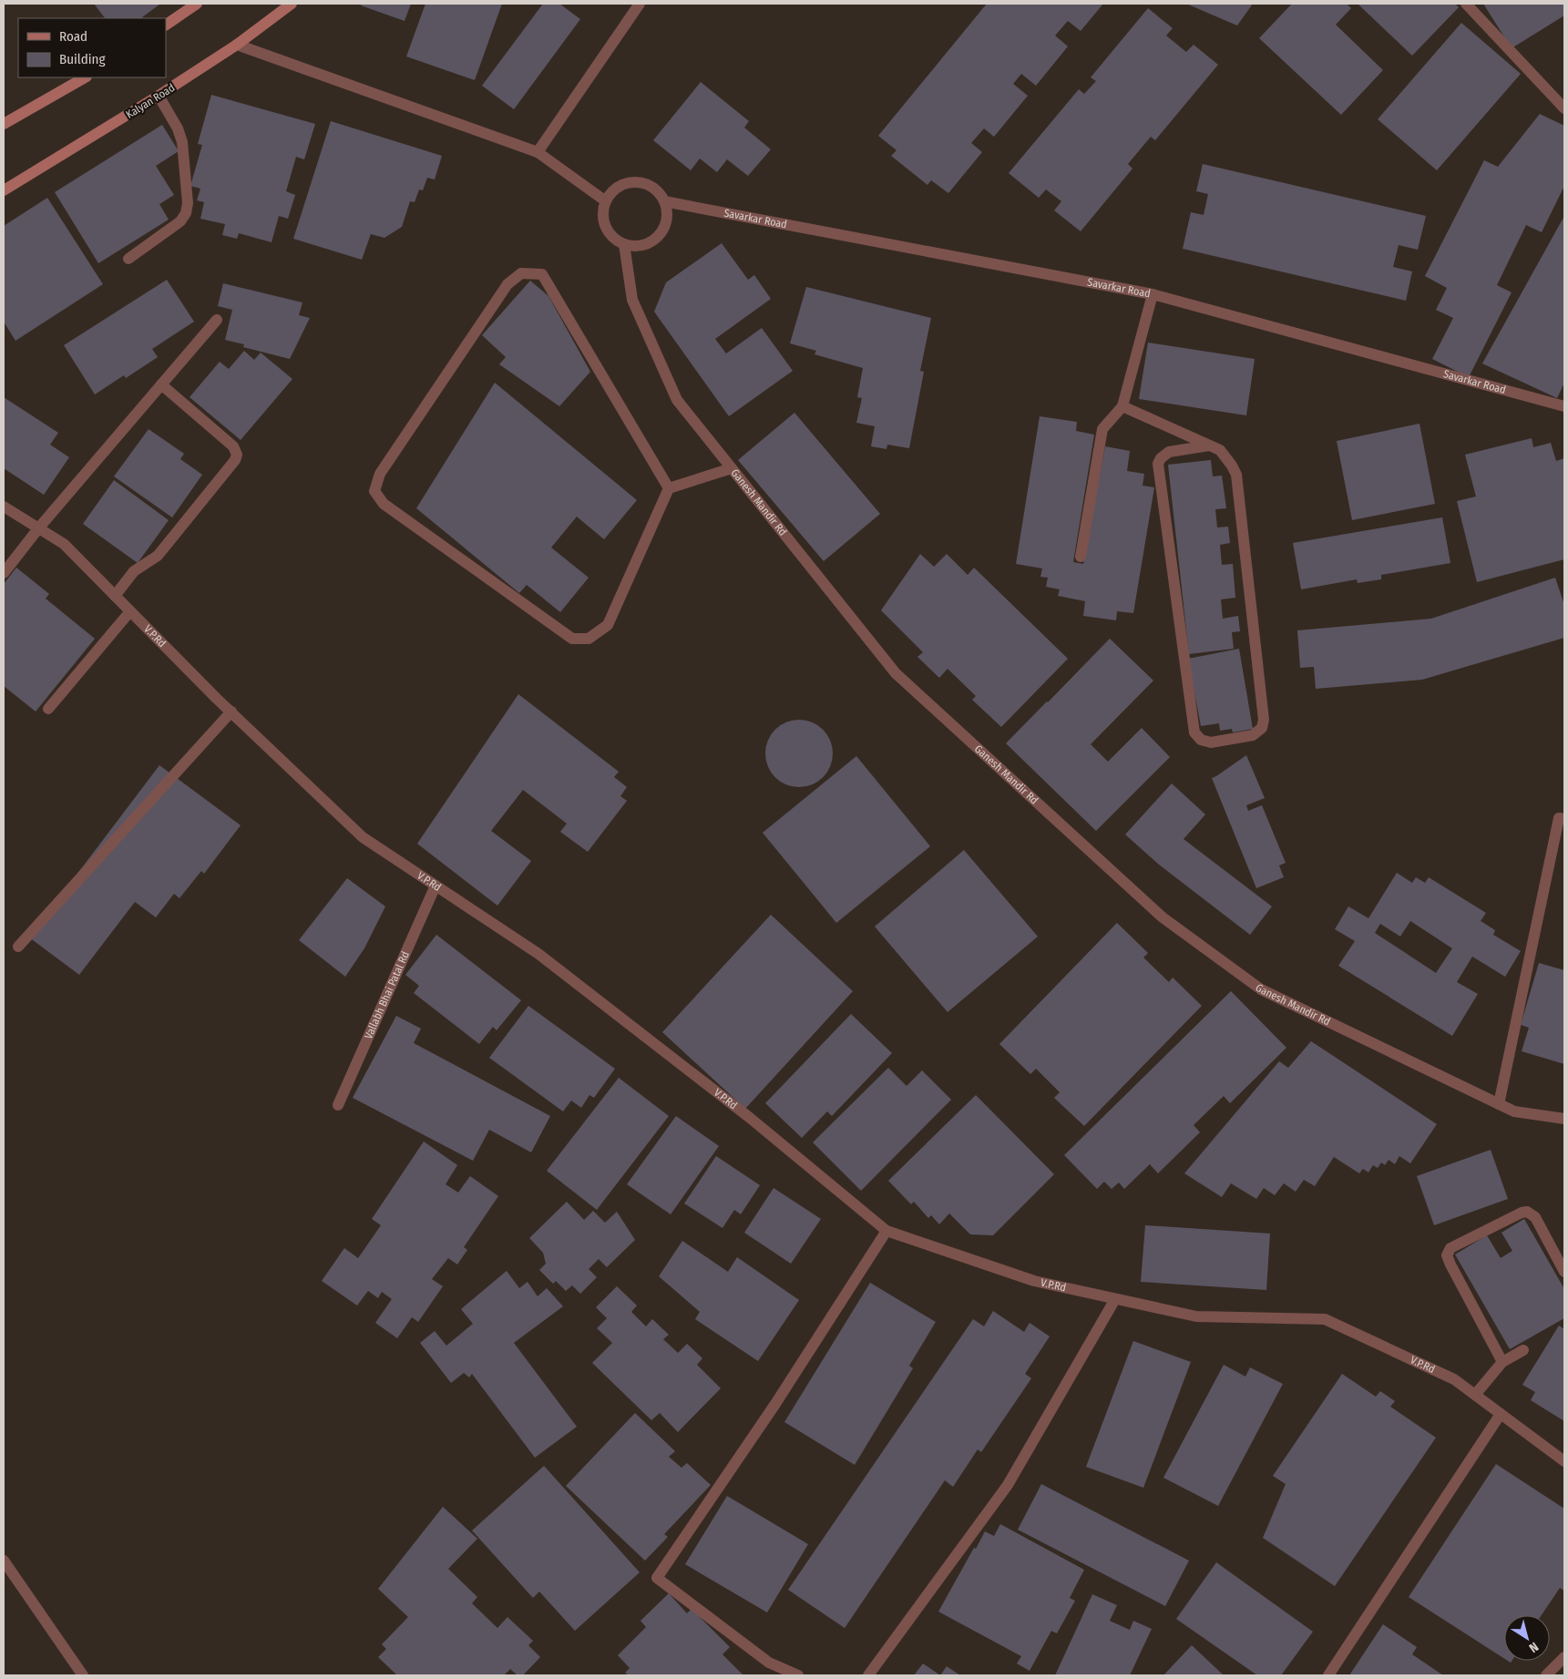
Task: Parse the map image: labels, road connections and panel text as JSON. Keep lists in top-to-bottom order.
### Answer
{
  "streets": {
    "main road": ["Kalyan Road"],
    "street": [
      "Savarkar Road",
      "Ganesh Mandir Rd",
      "V.P.Rd",
      "Vallabh Bhai Patal Rd"
    ]
  },
  "crossings": [
    ["Savarkar Road", "Ganesh Mandir Rd"],
    ["V.P.Rd", "Vallabh Bhai Patal Rd"]
  ],
  "legend": ["Road", "Building"],
  "north": "bottom right"
}
